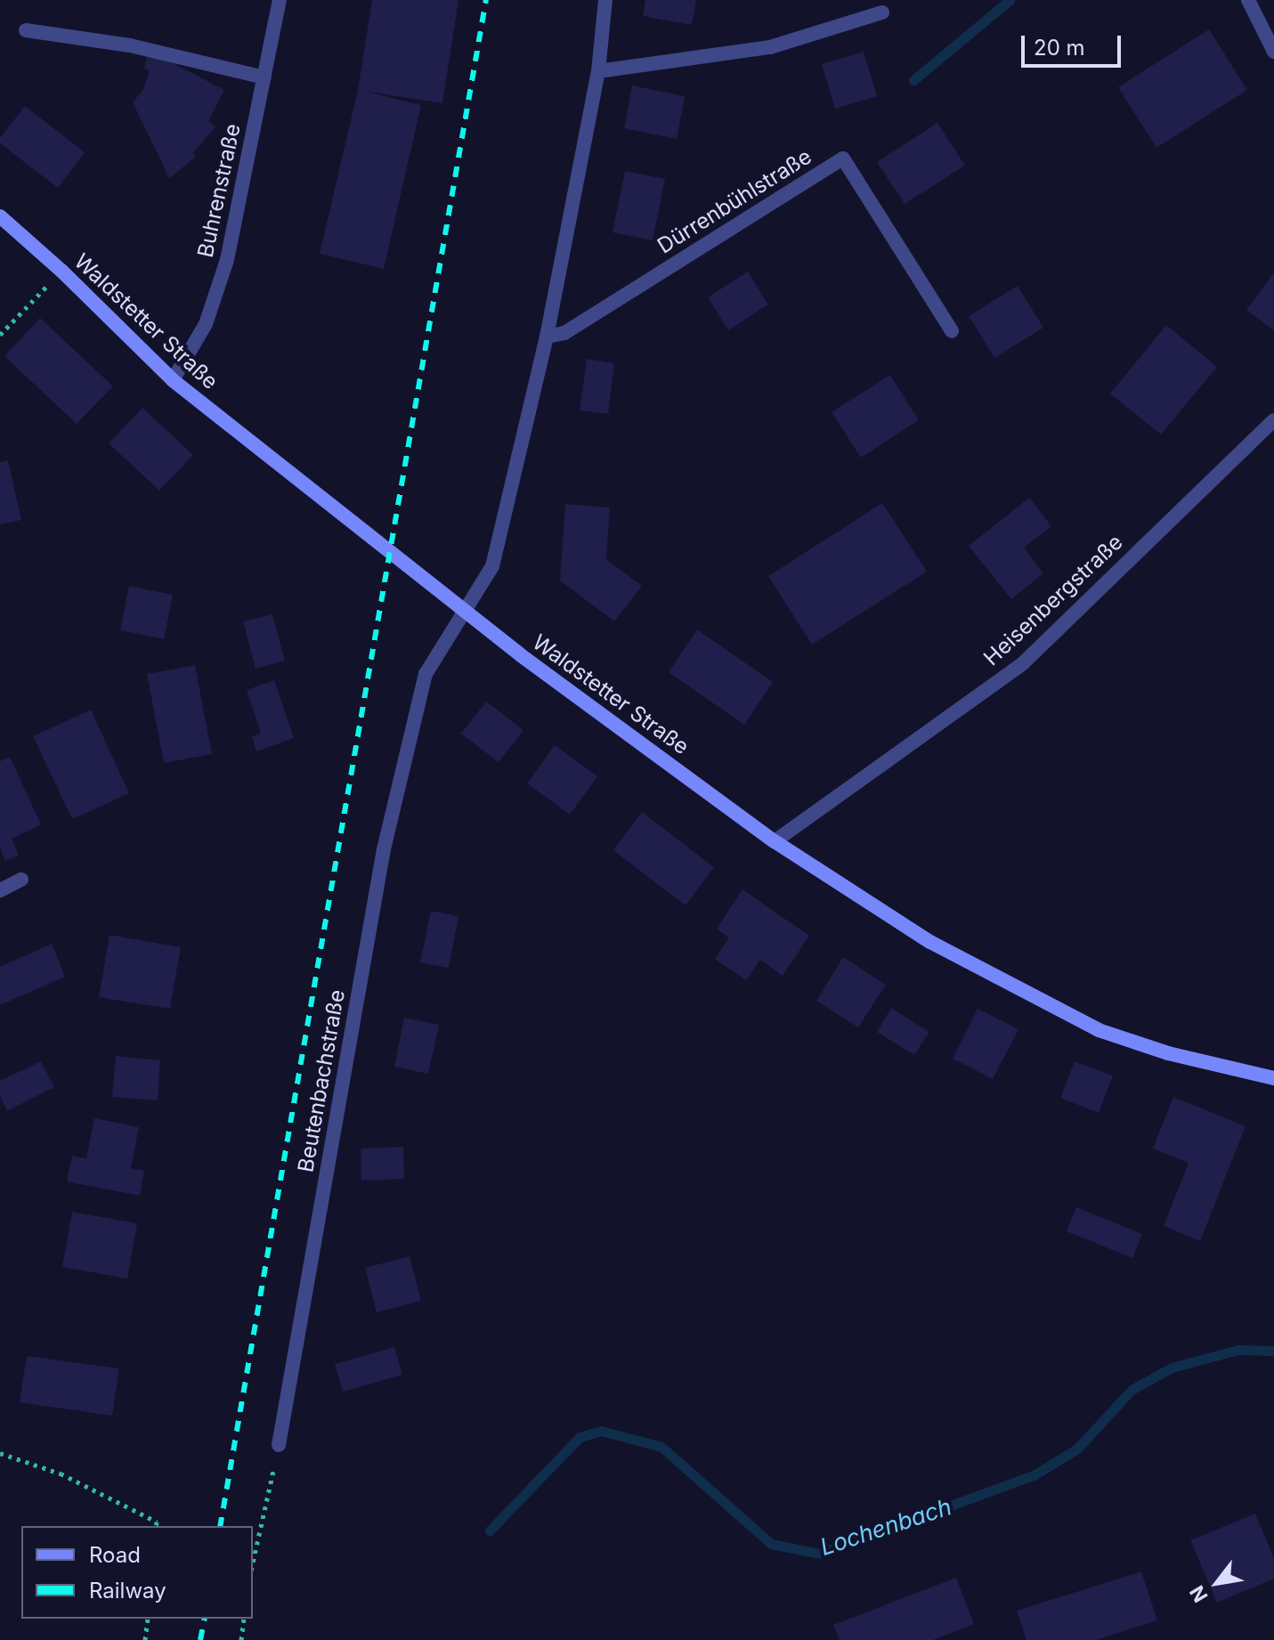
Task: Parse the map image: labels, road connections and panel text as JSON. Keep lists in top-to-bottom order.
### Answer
{
  "streets": {
    "street": [
      "Buhrenstraße",
      "Dürrenbühlstraße",
      "Waldstetter Straße",
      "Heisenbergstraße",
      "Beutenbachstraße"
    ]
  },
  "crossings": [
    ["Buhrenstraße", "Waldstetter Straße"],
    ["Waldstetter Straße", "Heisenbergstraße"],
    ["Waldstetter Straße", "Beutenbachstraße"]
  ],
  "water": ["Lochenbach"],
  "legend": ["Road", "Railway"],
  "scale_bar": "20 m",
  "north": "bottom left"
}
